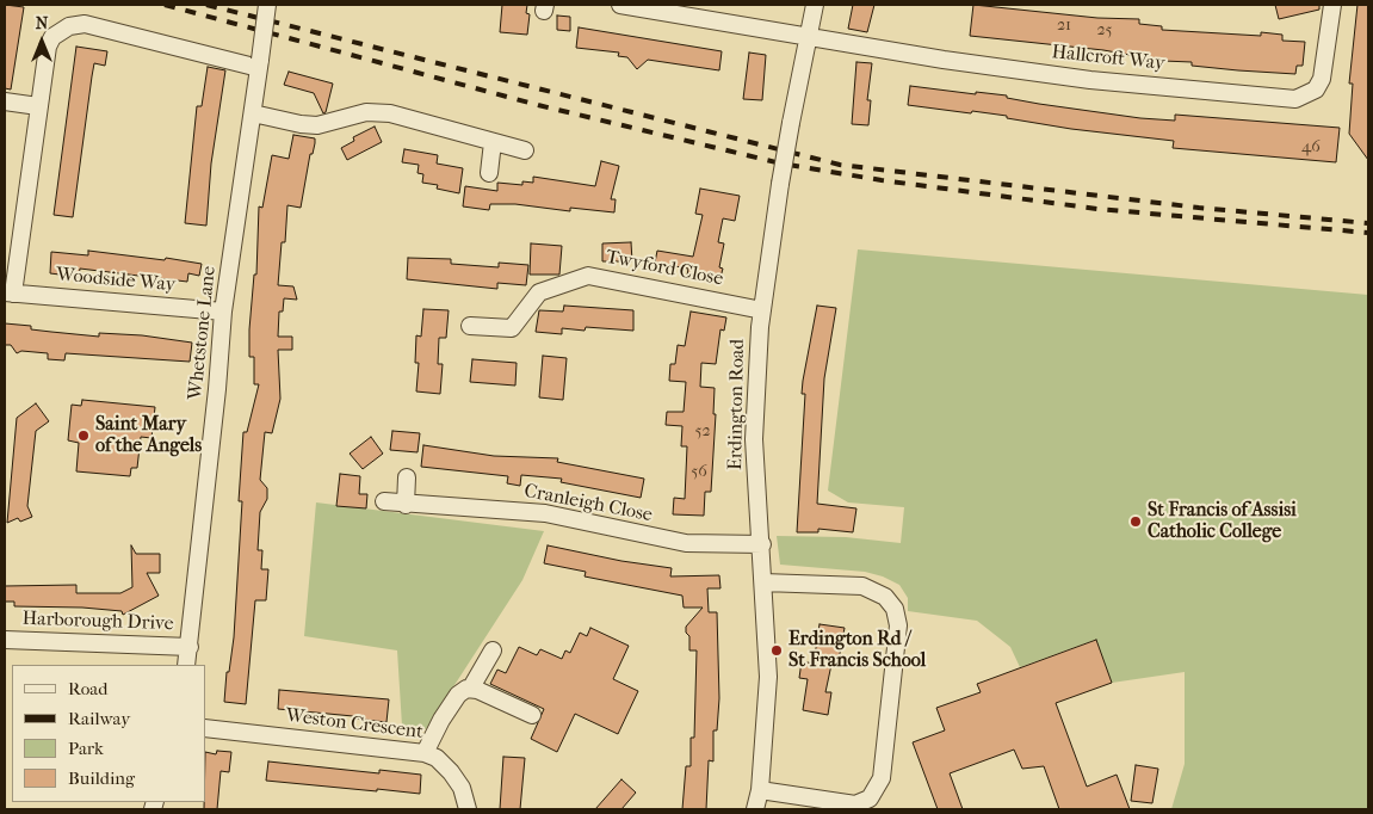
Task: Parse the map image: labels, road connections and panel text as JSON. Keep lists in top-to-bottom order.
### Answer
{
  "streets": {
    "street": [
      "Hallcroft Way",
      "Twyford Close",
      "Woodside Way",
      "Whetstone Lane",
      "Erdington Road",
      "Cranleigh Close",
      "Harborough Drive",
      "Weston Crescent"
    ]
  },
  "crossings": [
    ["Hallcroft Way", "Erdington Road"],
    ["Twyford Close", "Erdington Road"],
    ["Woodside Way", "Whetstone Lane"],
    ["Whetstone Lane", "Harborough Drive"],
    ["Erdington Road", "Cranleigh Close"]
  ],
  "places": ["Saint Mary of the Angels", "St Francis of Assisi Catholic College", "Erdington Rd / St Francis School"],
  "house_numbers": [
    "21",
    "25",
    "46",
    "52",
    "56"
  ],
  "legend": [
    "Road",
    "Railway",
    "Park",
    "Building"
  ],
  "north": "top"
}
